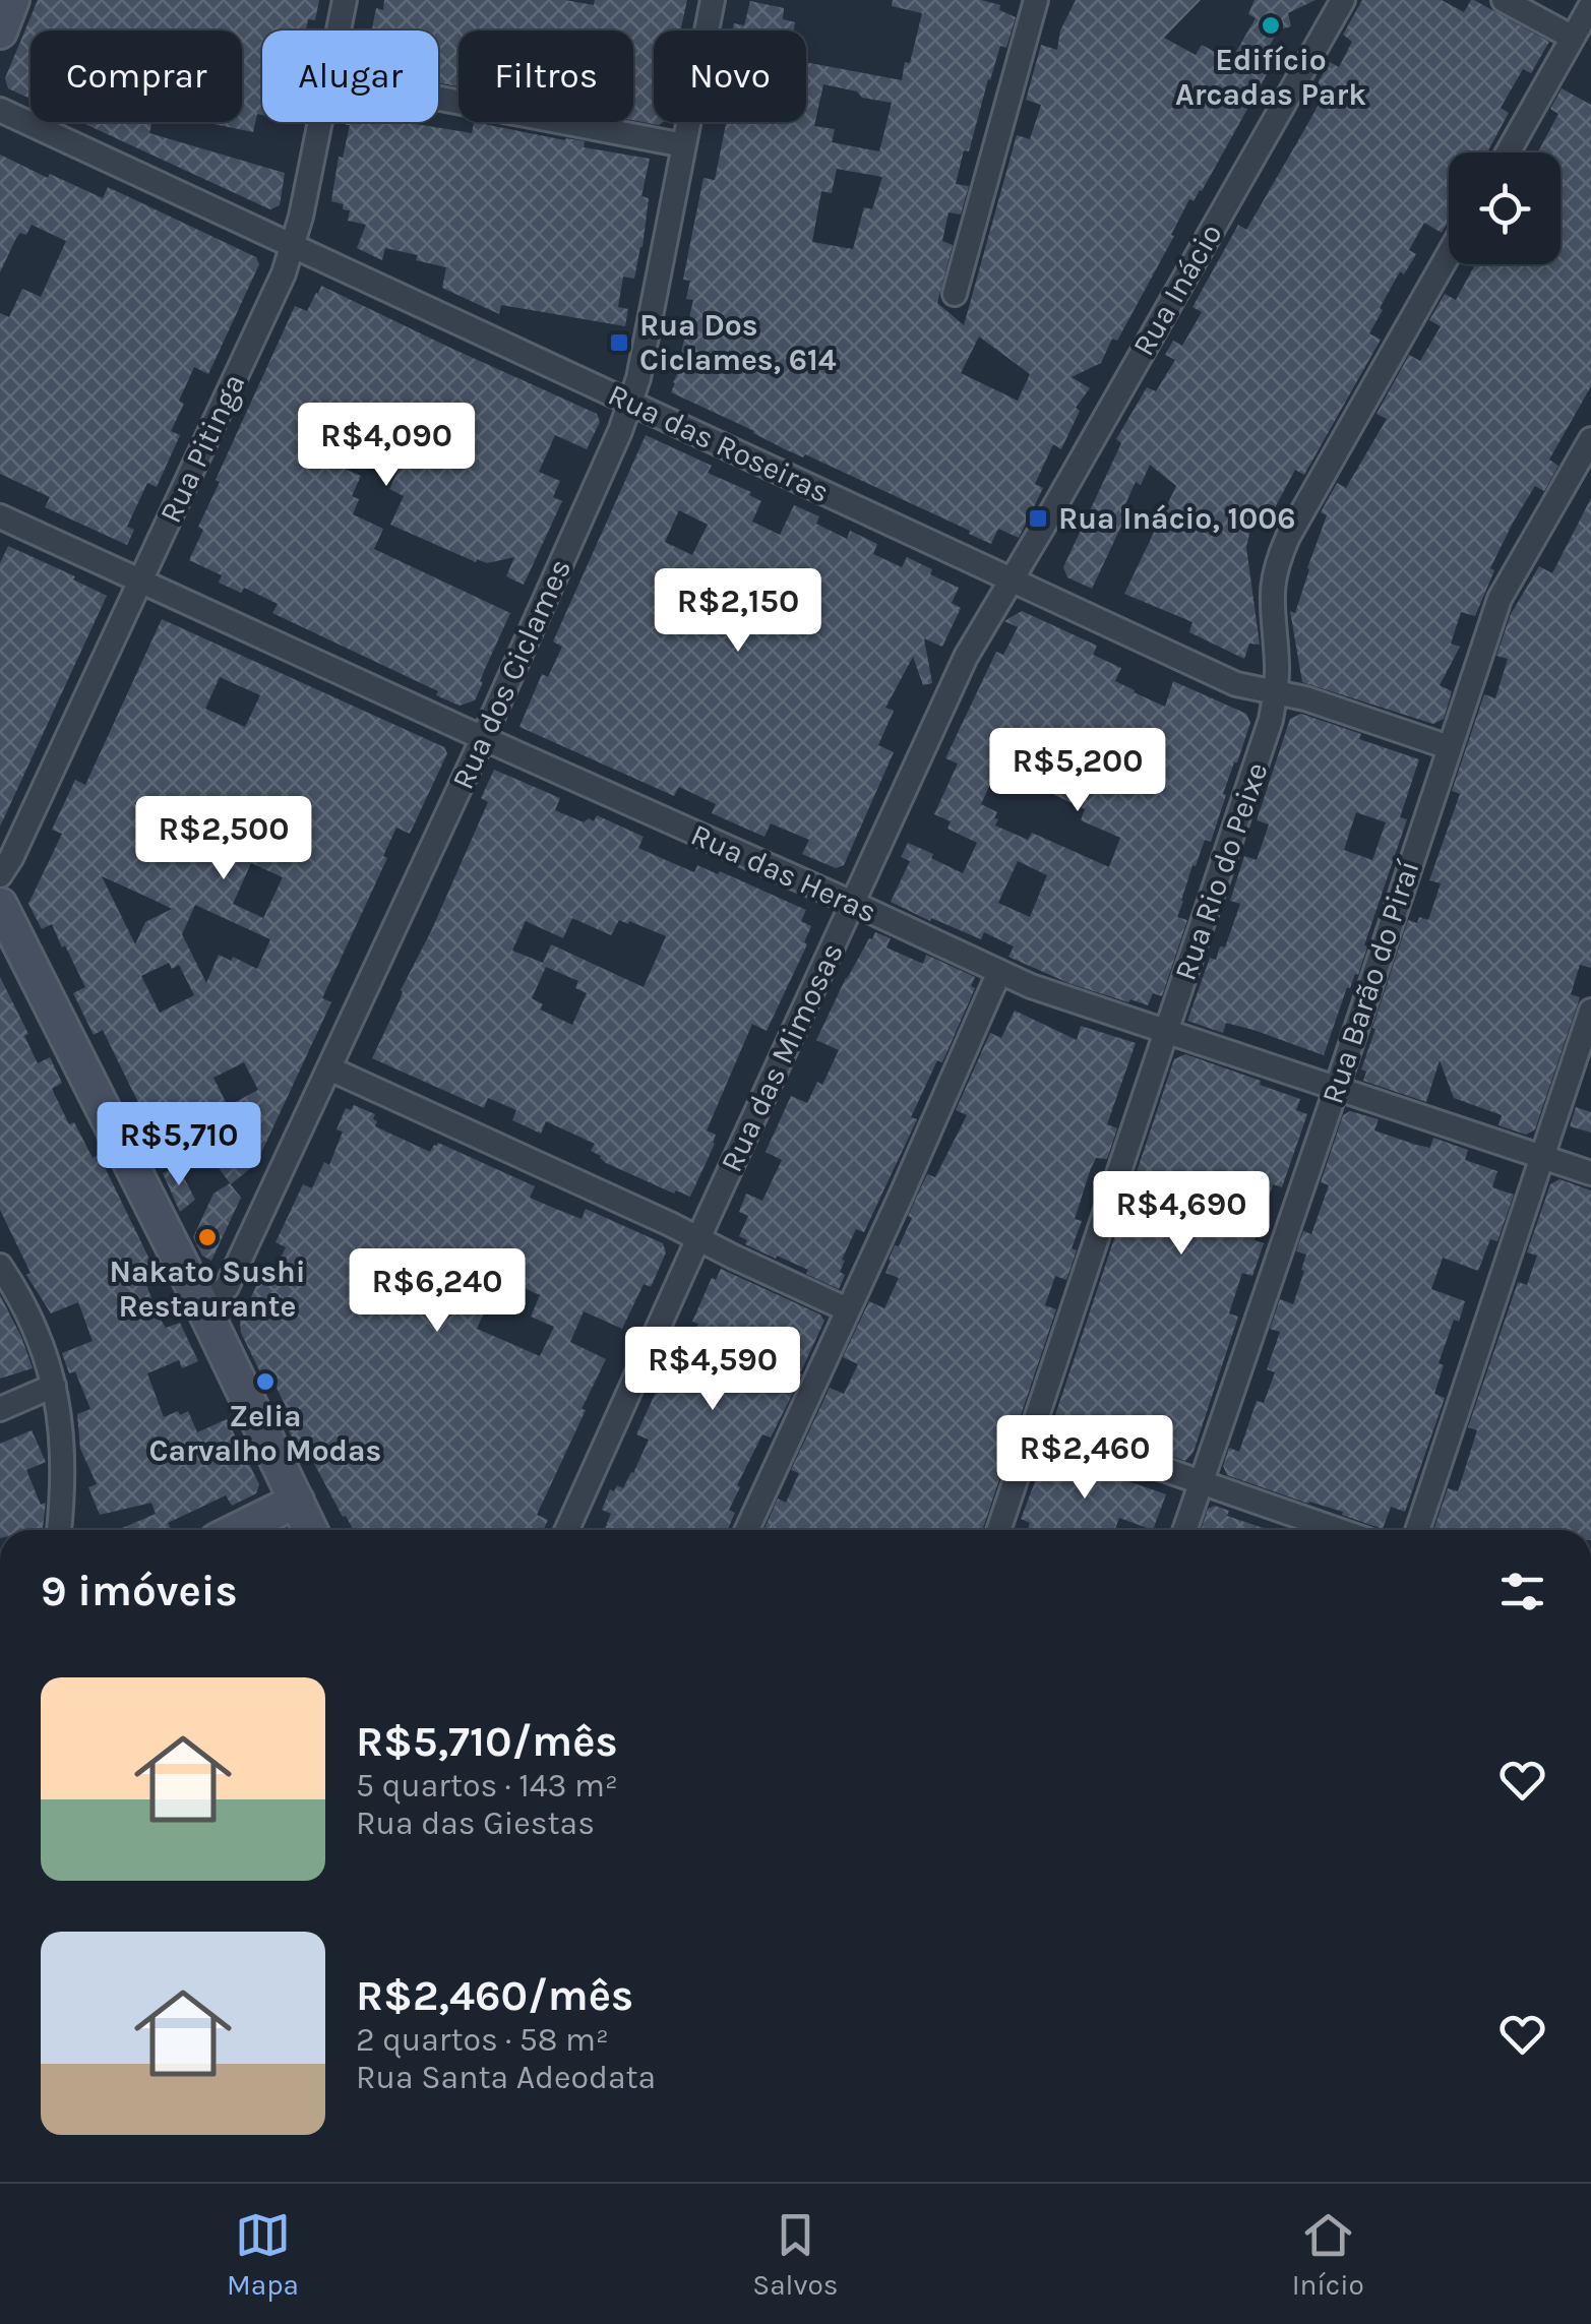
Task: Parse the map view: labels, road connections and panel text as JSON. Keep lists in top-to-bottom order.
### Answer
{
  "streets": {
    "street": [
      "Rua Inácio",
      "Rua das Roseiras",
      "Rua Pitinga",
      "Rua dos Ciclames",
      "Rua Rio do Peixe",
      "Rua das Heras",
      "Rua Barão do Piraí",
      "Rua das Mimosas"
    ]
  },
  "crossings": [
    ["Rua Inácio", "Rua das Roseiras"],
    ["Rua Inácio", "Rua das Mimosas"],
    ["Rua das Roseiras", "Rua Pitinga"],
    ["Rua das Roseiras", "Rua dos Ciclames"],
    ["Rua das Roseiras", "Rua Rio do Peixe"],
    ["Rua das Roseiras", "Rua Barão do Piraí"],
    ["Rua das Roseiras", "Rua das Mimosas"],
    ["Rua Pitinga", "Rua das Heras"],
    ["Rua dos Ciclames", "Rua das Heras"],
    ["Rua Rio do Peixe", "Rua das Heras"],
    ["Rua das Heras", "Rua Barão do Piraí"],
    ["Rua das Heras", "Rua das Mimosas"]
  ],
  "places": {
    "other": ["Edifício Arcadas Park", "Nakato Sushi Restaurante", "Zelia Carvalho Modas"],
    "transit": ["Rua Dos Ciclames, 614", "Rua Inácio, 1006"]
  },
  "page": {
    "chip": [
      "Comprar",
      "Alugar",
      "Filtros",
      "Novo"
    ],
    "price": [
      "R$4,090",
      "R$2,150",
      "R$5,200",
      "R$2,500",
      "R$5,710",
      "R$4,690",
      "R$6,240",
      "R$4,590",
      "R$2,460"
    ],
    "heading": "9 imóveis",
    "list": [
      {
        "name": "R$5,710/mês",
        "note": "5 quartos · 143 m² · Rua das Giestas"
      },
      {
        "name": "R$2,460/mês",
        "note": "2 quartos · 58 m² · Rua Santa Adeodata"
      }
    ],
    "tabs": ["Mapa", "Salvos", "Início"]
  }
}
